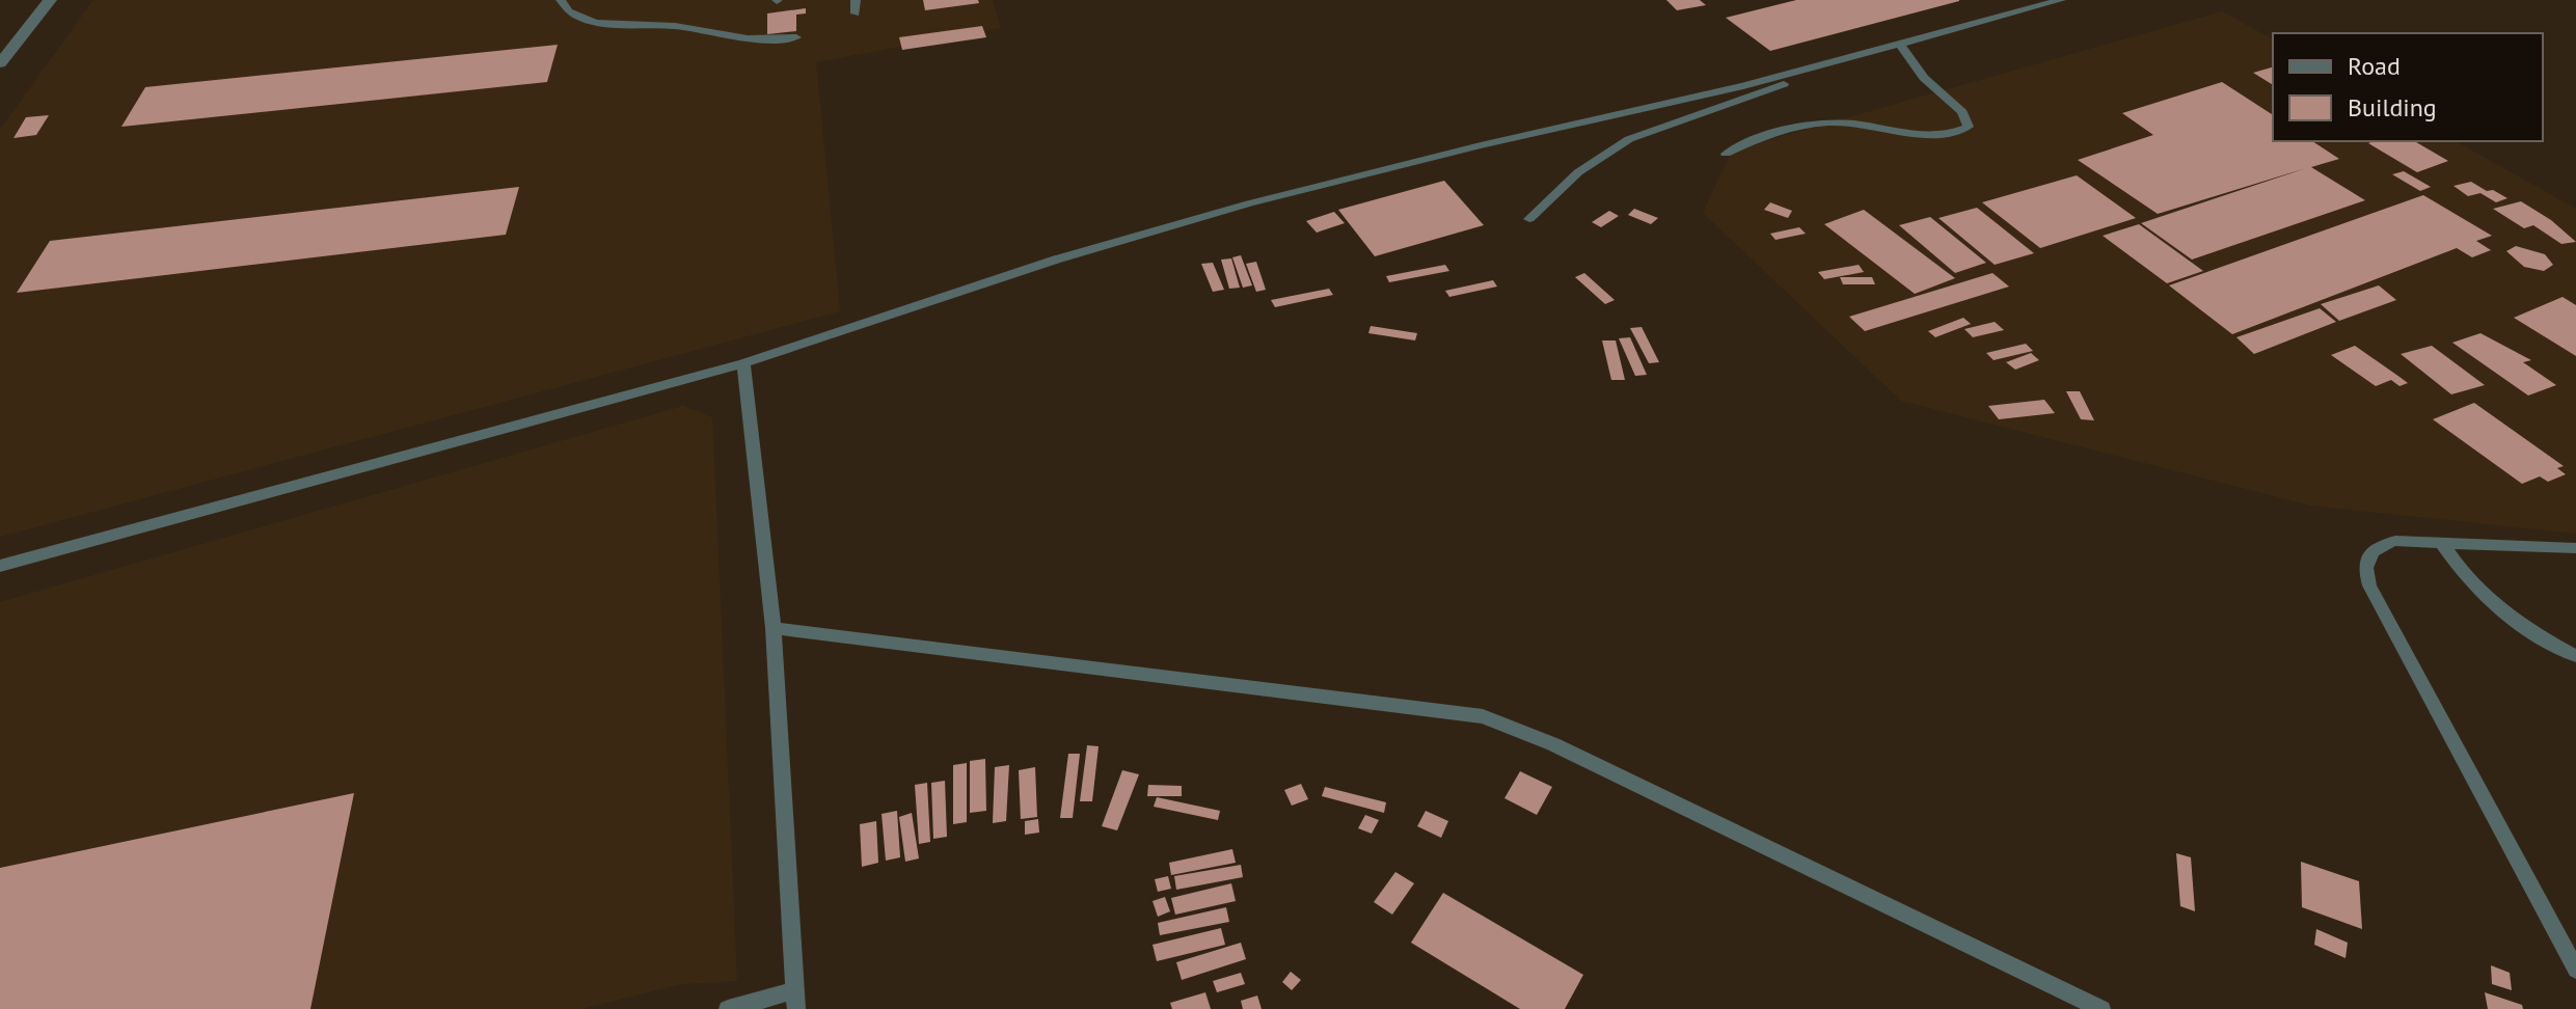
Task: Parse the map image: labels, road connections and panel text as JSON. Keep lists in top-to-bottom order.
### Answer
{
  "legend": ["Road", "Building"]
}
